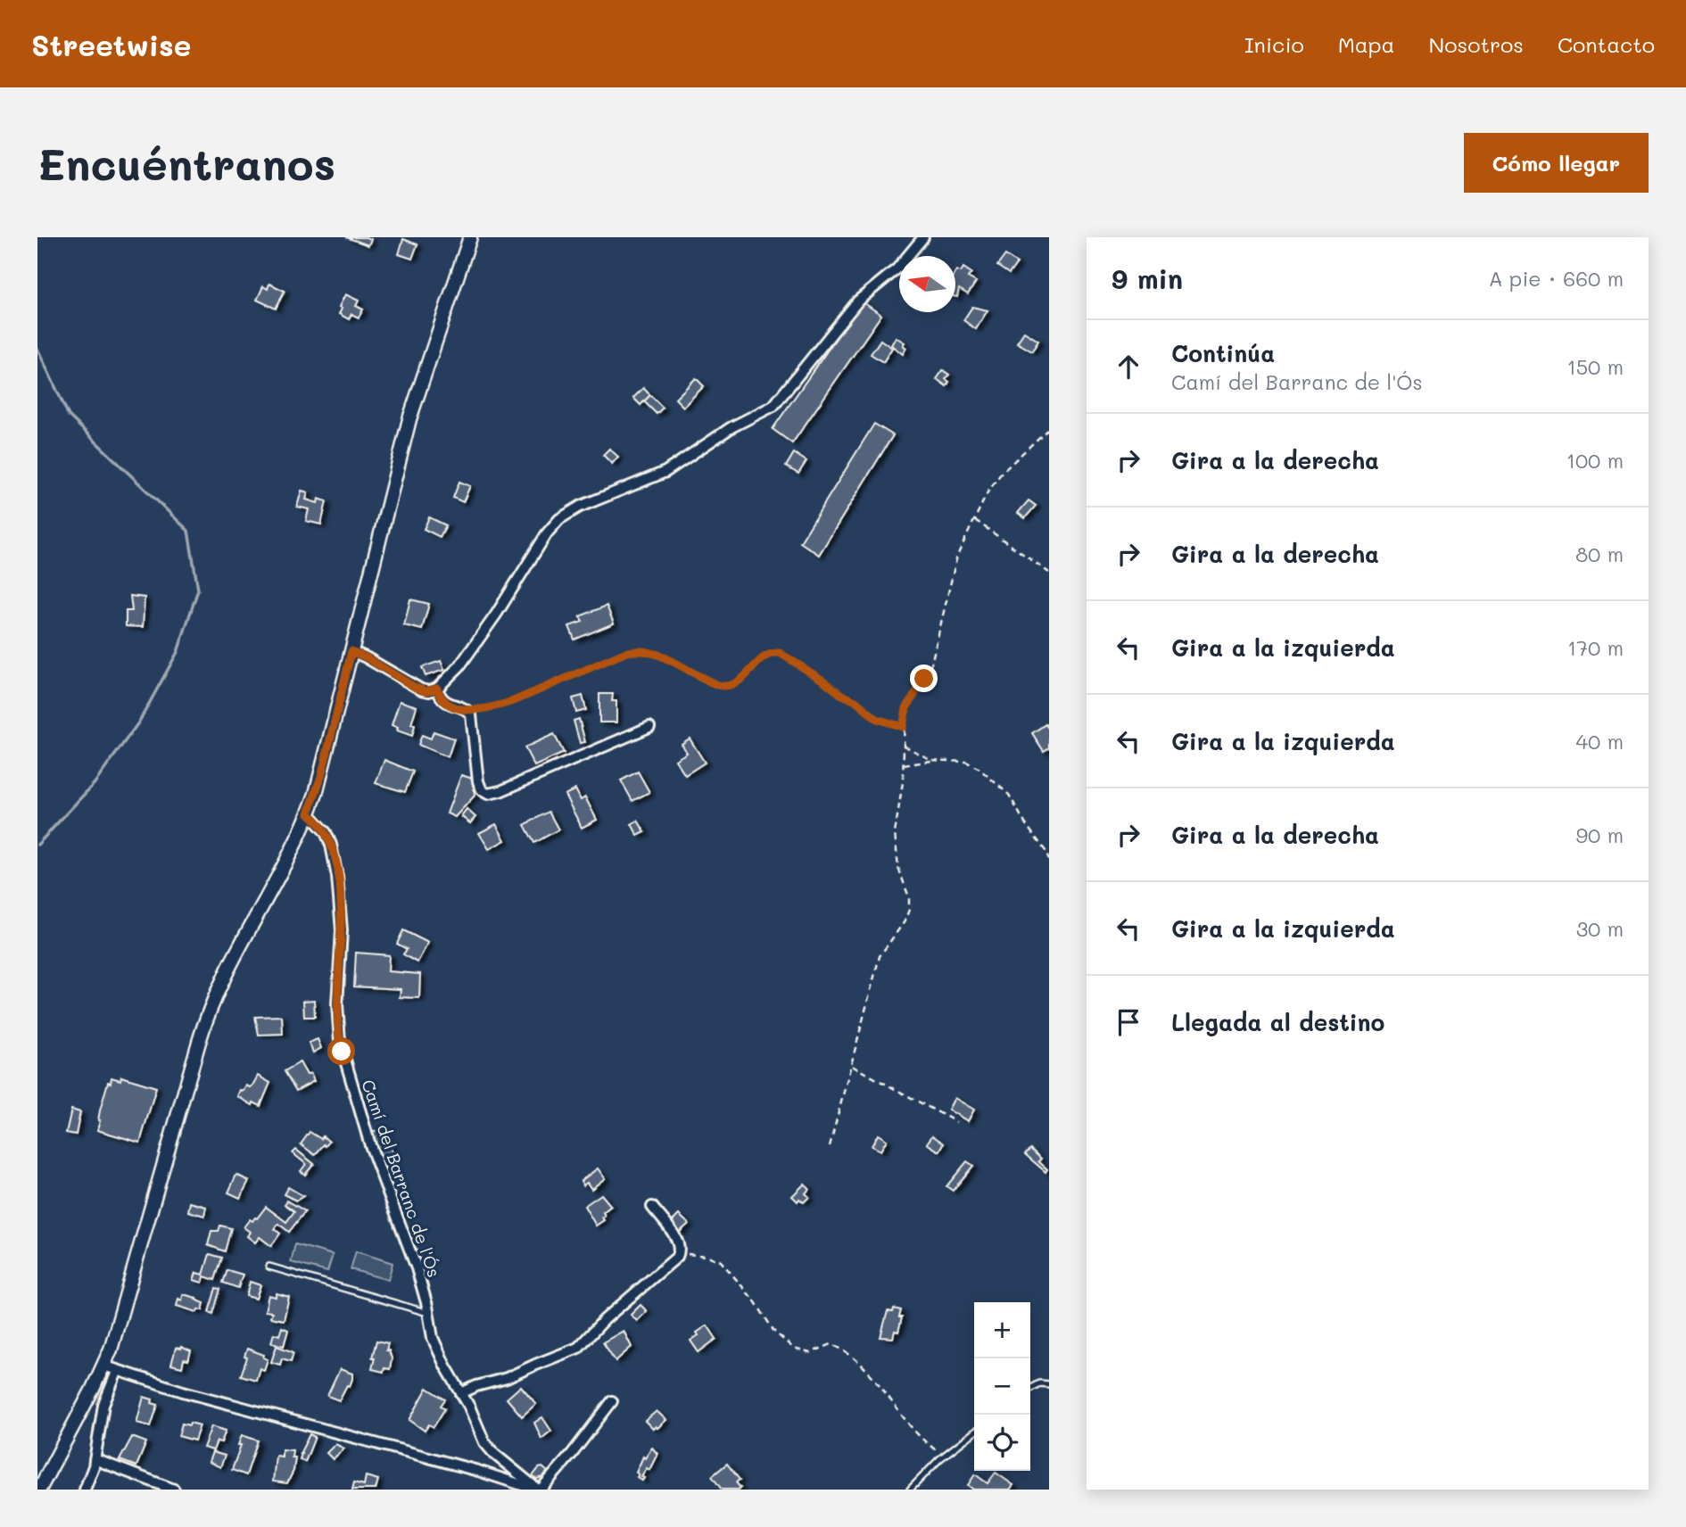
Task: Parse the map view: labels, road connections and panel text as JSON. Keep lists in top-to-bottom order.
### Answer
{
  "streets": {
    "street": ["Camí del Barranc de l'Ós"]
  },
  "north": "left",
  "page": {
    "header": "Streetwise",
    "nav": [
      "Inicio",
      "Mapa",
      "Nosotros",
      "Contacto"
    ],
    "buttons": "Cómo llegar",
    "title": "Encuéntranos",
    "heading": ["9 min", "A pie · 660 m"],
    "list": [
      ["Continúa", "Camí del Barranc de l'Ós", "150 m"],
      ["Gira a la derecha", "100 m"],
      ["Gira a la derecha", "80 m"],
      ["Gira a la izquierda", "170 m"],
      ["Gira a la izquierda", "40 m"],
      ["Gira a la derecha", "90 m"],
      ["Gira a la izquierda", "30 m"],
      "Llegada al destino"
    ],
    "map_buttons": ["+", "−"]
  }
}
